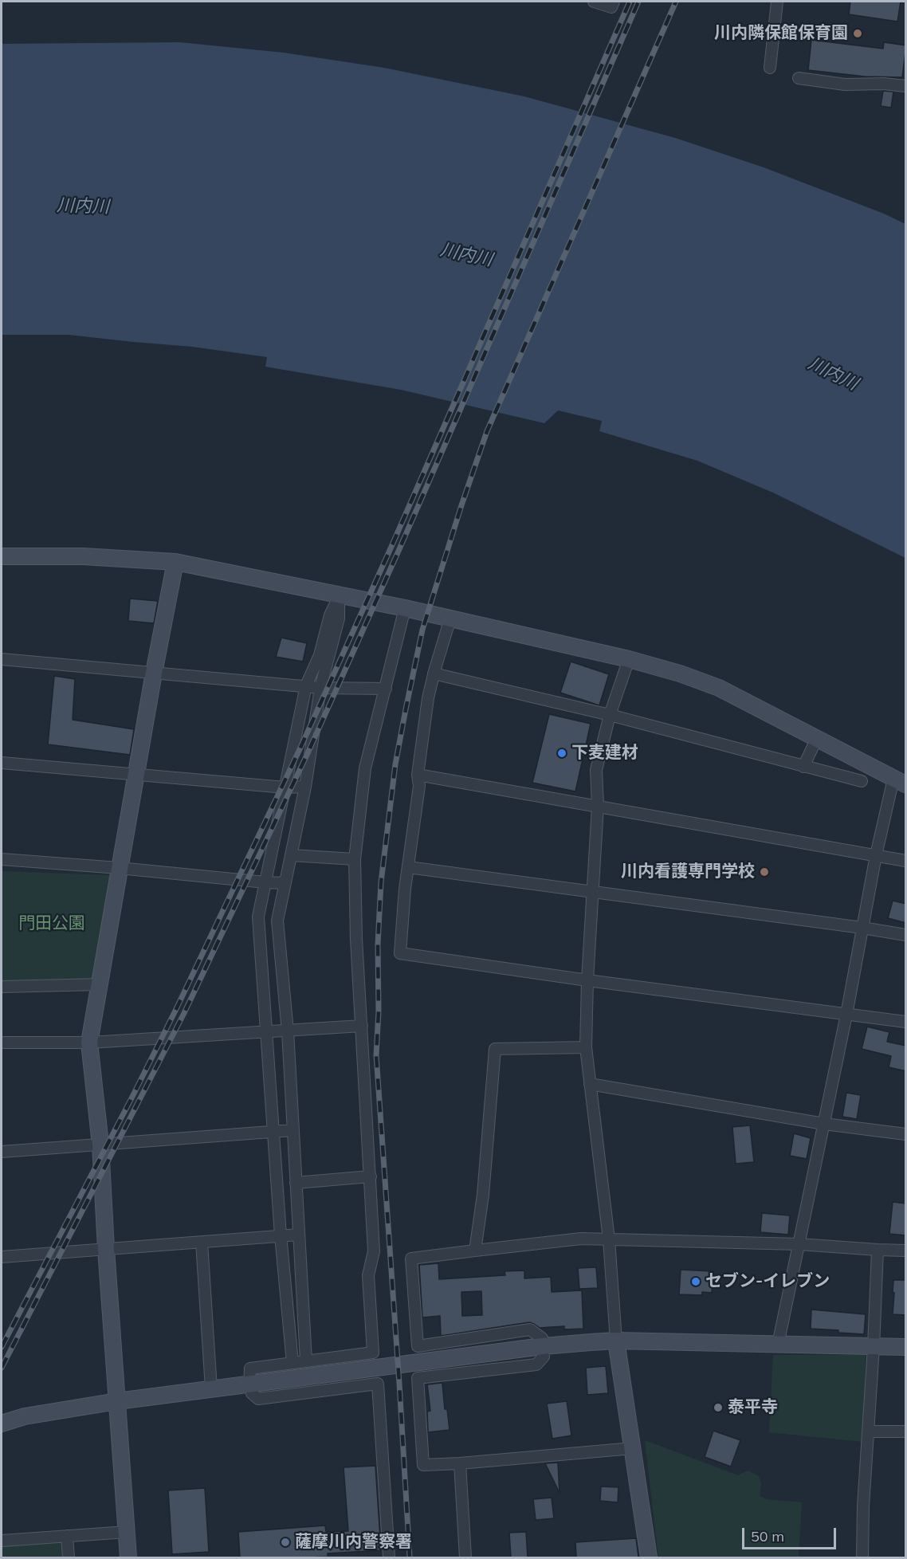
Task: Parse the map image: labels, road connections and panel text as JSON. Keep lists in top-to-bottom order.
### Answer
{
  "water": ["川内川"],
  "parks": ["門田公園"],
  "places": [
    "川内隣保館保育園",
    "下麦建材",
    "川内看護専門学校",
    "セブン-イレブン",
    "泰平寺",
    "薩摩川内警察署"
  ],
  "scale_bar": "50 m"
}
